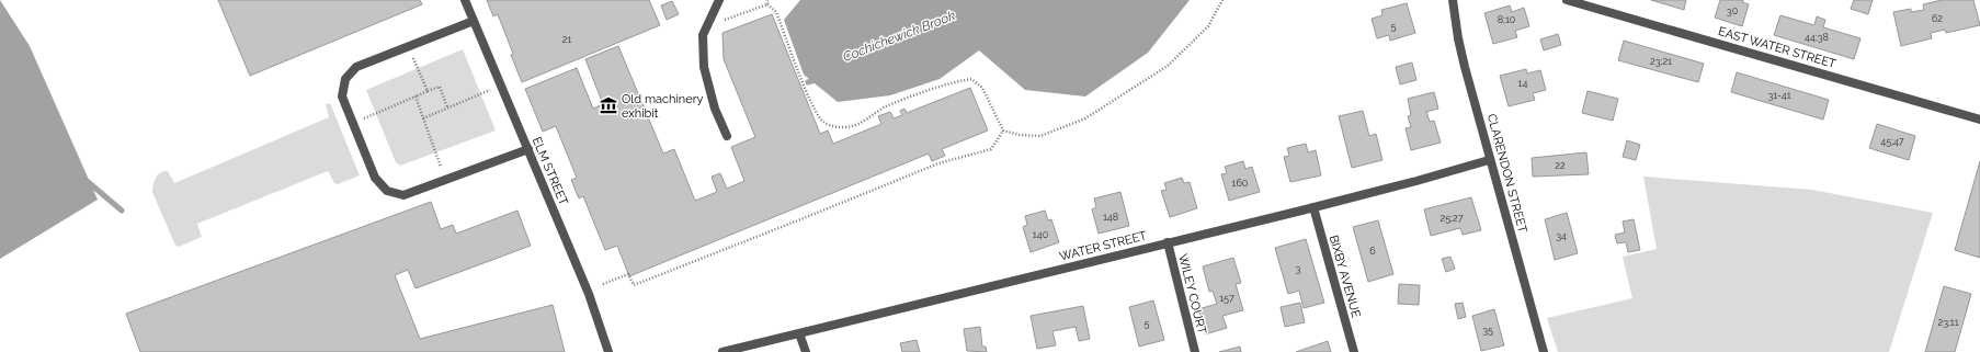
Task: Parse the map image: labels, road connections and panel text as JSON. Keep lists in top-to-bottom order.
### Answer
{
  "streets": {
    "street": [
      "EAST WATER STREET",
      "ELM STREET",
      "CLARENDON STREET",
      "WATER STREET",
      "BIXBY AVENUE",
      "WILEY COURT"
    ]
  },
  "crossings": [
    ["CLARENDON STREET", "WATER STREET"],
    ["WATER STREET", "BIXBY AVENUE"],
    ["WATER STREET", "WILEY COURT"]
  ],
  "water": ["Cochichewick Brook"],
  "places": {
    "museum": ["Old machinery exhibit"]
  },
  "house_numbers": [
    "30",
    "62",
    "8;10",
    "5",
    "44;38",
    "21",
    "23;21",
    "14",
    "31-41",
    "45;47",
    "22",
    "160",
    "148",
    "25;27",
    "140",
    "34",
    "6",
    "3",
    "157",
    "23;11",
    "5",
    "35"
  ]
}
